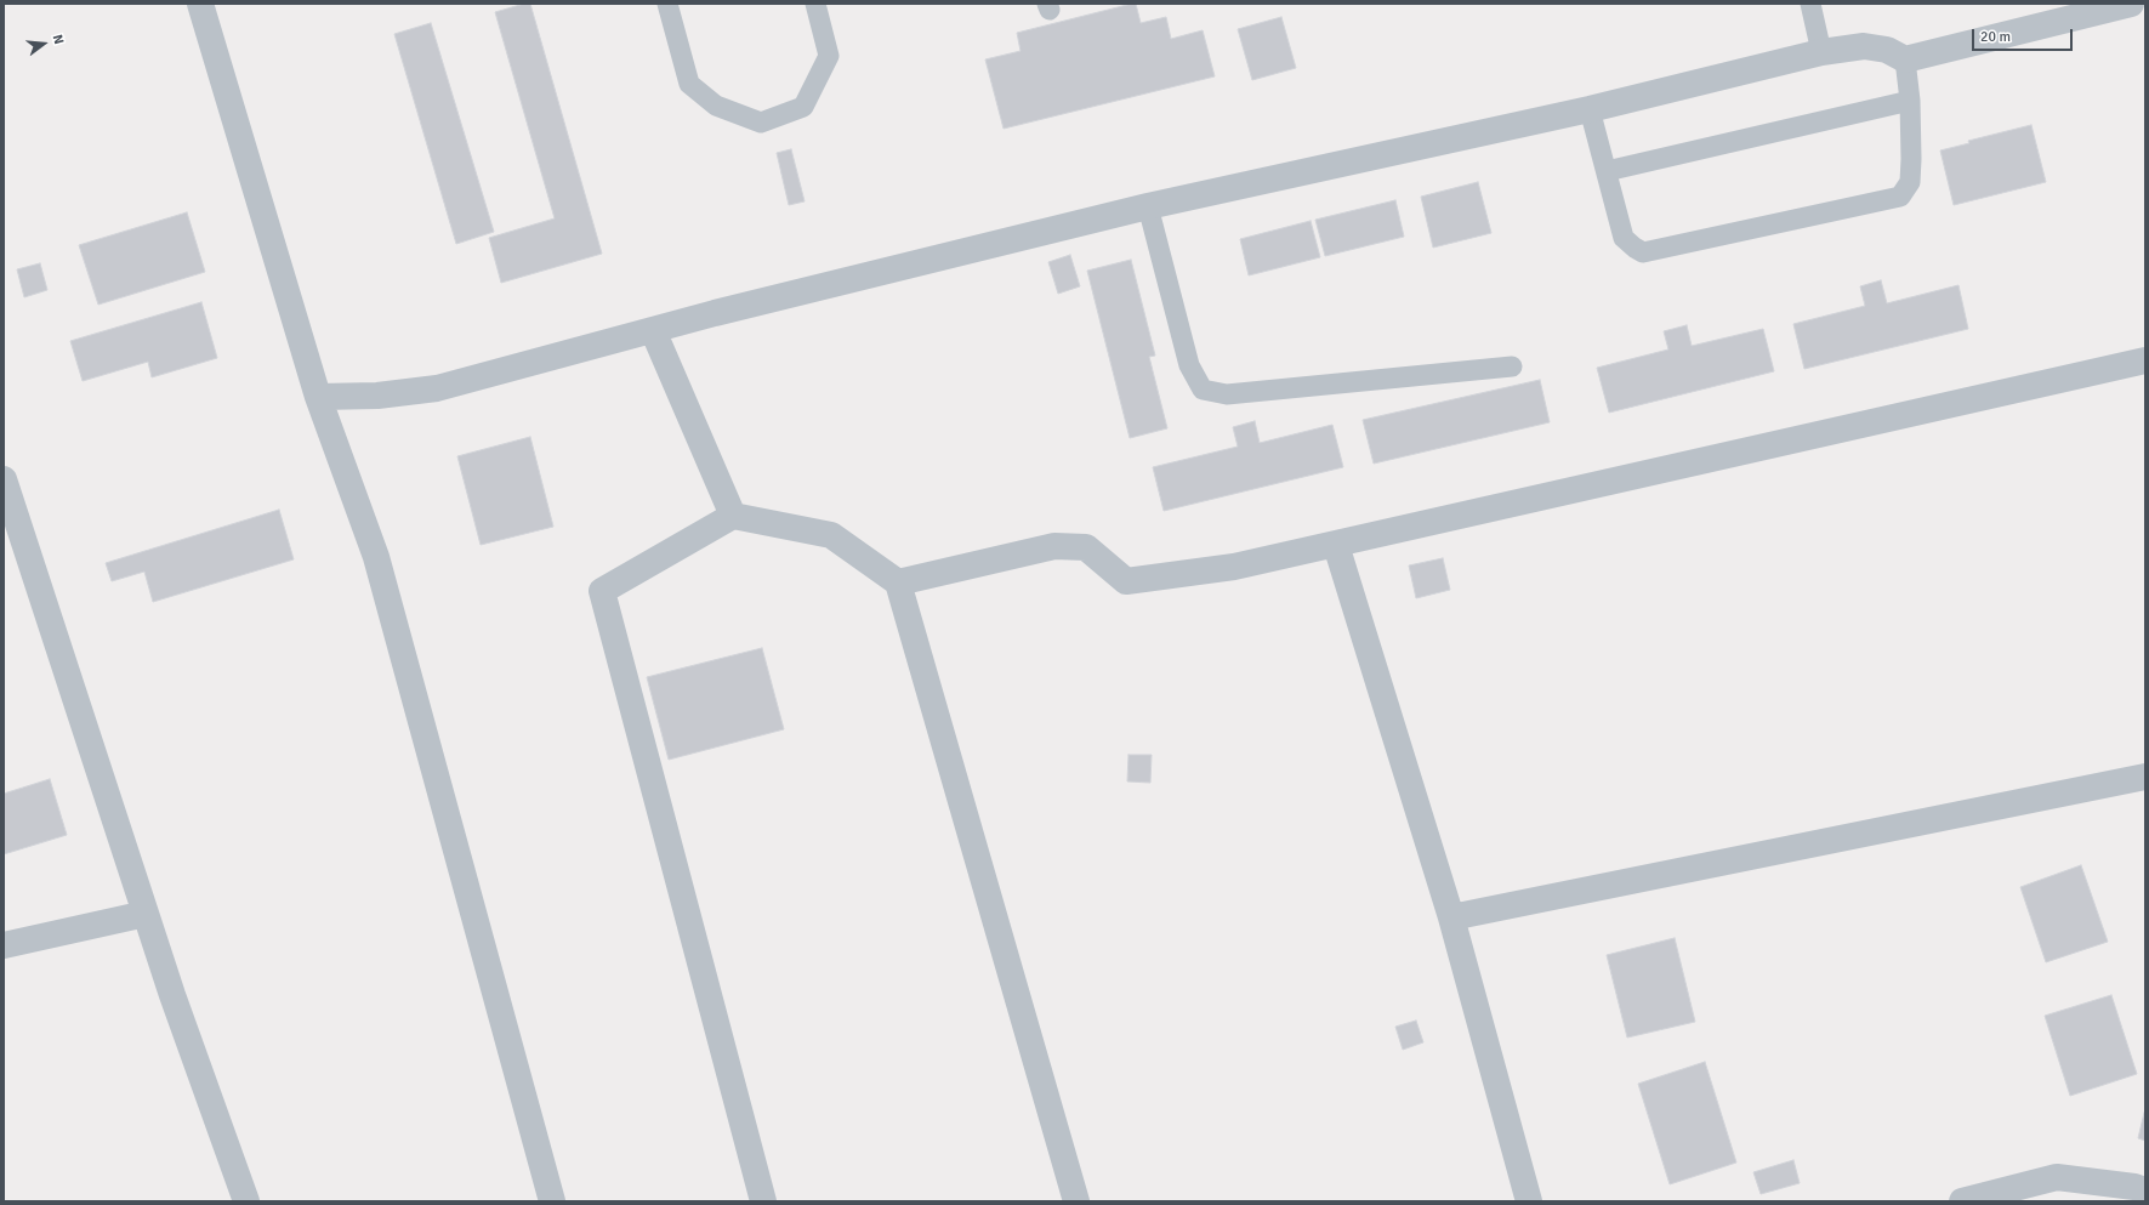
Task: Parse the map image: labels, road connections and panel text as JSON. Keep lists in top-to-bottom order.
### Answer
{
  "scale_bar": "20 m",
  "north": "right"
}
